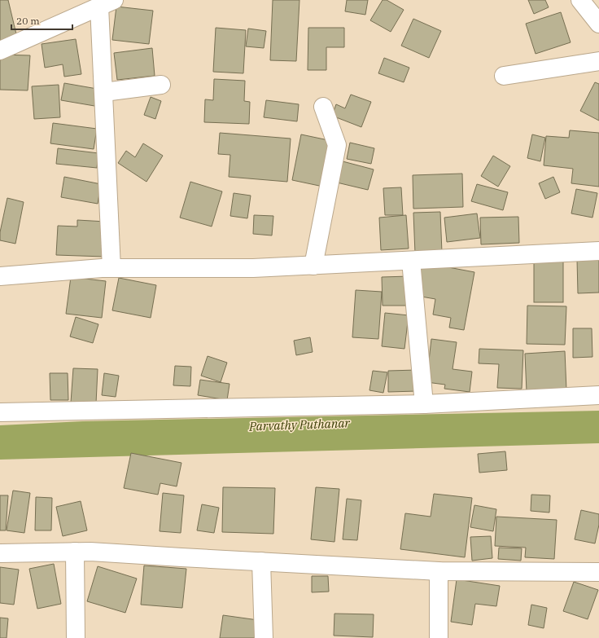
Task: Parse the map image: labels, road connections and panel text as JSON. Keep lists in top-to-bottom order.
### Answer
{
  "water": ["Parvathy Puthanar"],
  "scale_bar": "20 m"
}
